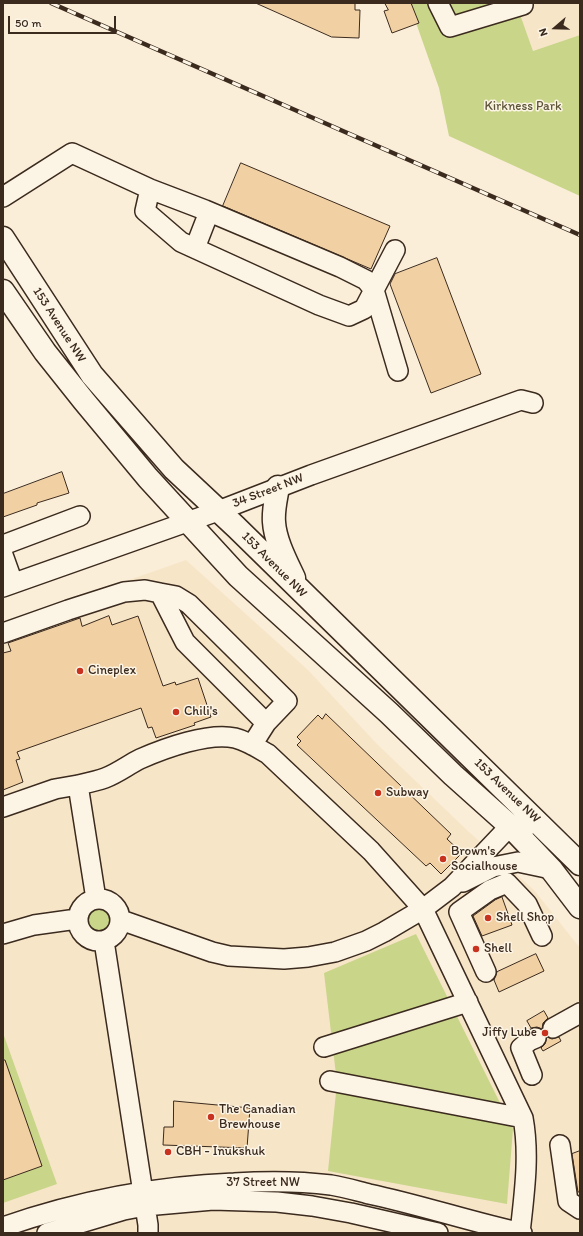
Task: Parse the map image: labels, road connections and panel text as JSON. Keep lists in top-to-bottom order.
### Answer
{
  "streets": {
    "main road": ["153 Avenue NW"],
    "street": ["34 Street NW", "37 Street NW"]
  },
  "crossings": [
    ["153 Avenue NW", "34 Street NW"]
  ],
  "parks": ["Kirkness Park"],
  "places": [
    "Cineplex",
    "Chili's",
    "Subway",
    "Brown's Socialhouse",
    "Shell Shop",
    "Shell",
    "Jiffy Lube",
    "The Canadian Brewhouse",
    "CBH - Inukshuk"
  ],
  "scale_bar": "50 m",
  "north": "left"
}
